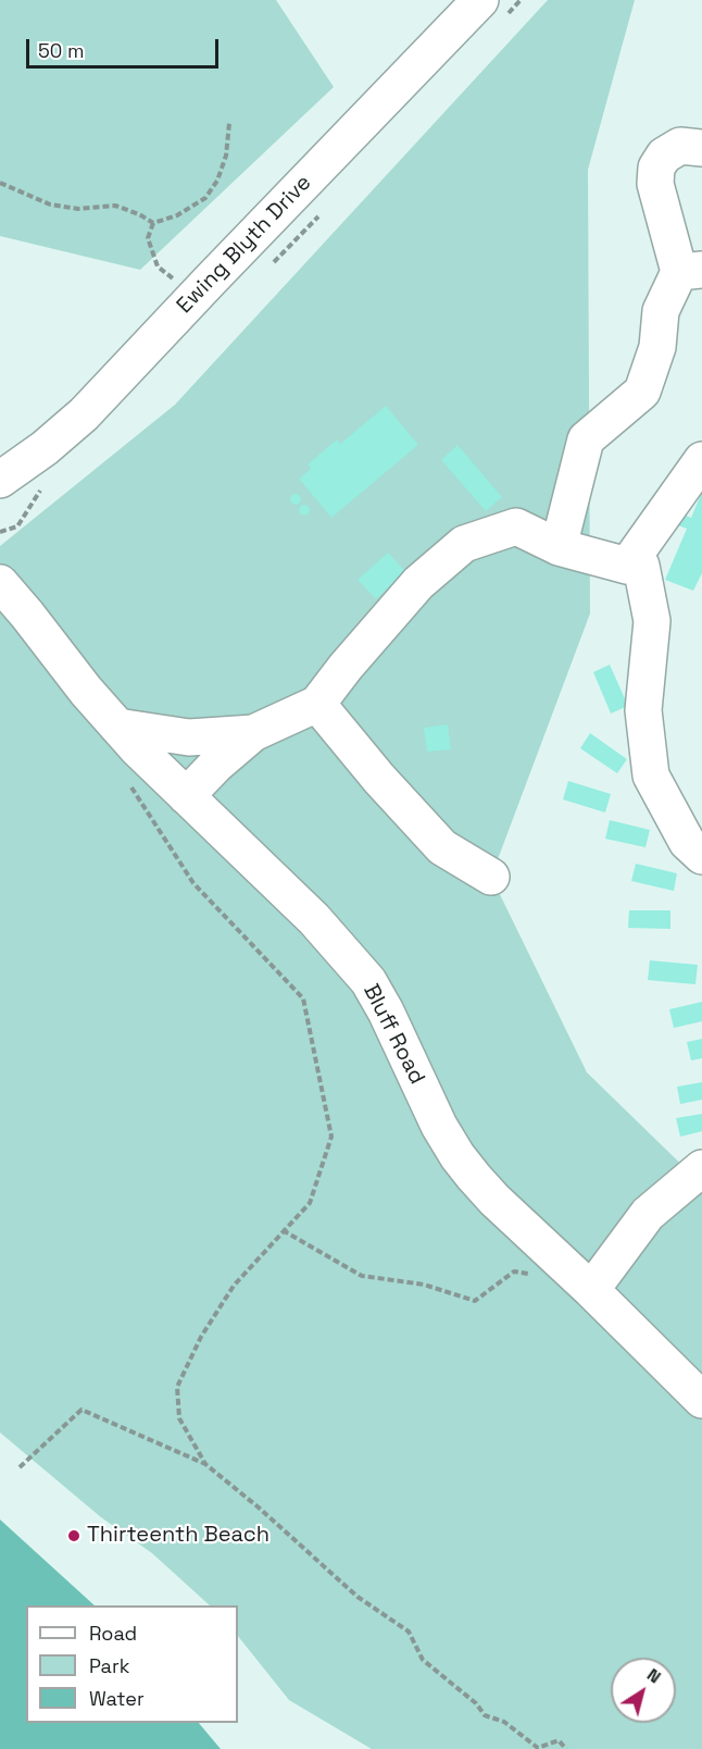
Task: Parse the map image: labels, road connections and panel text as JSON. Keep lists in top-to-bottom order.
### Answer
{
  "streets": {
    "street": ["Ewing Blyth Drive", "Bluff Road"]
  },
  "places": ["Thirteenth Beach"],
  "legend": ["Road", "Park", "Water"],
  "scale_bar": "50 m",
  "north": "top right"
}
